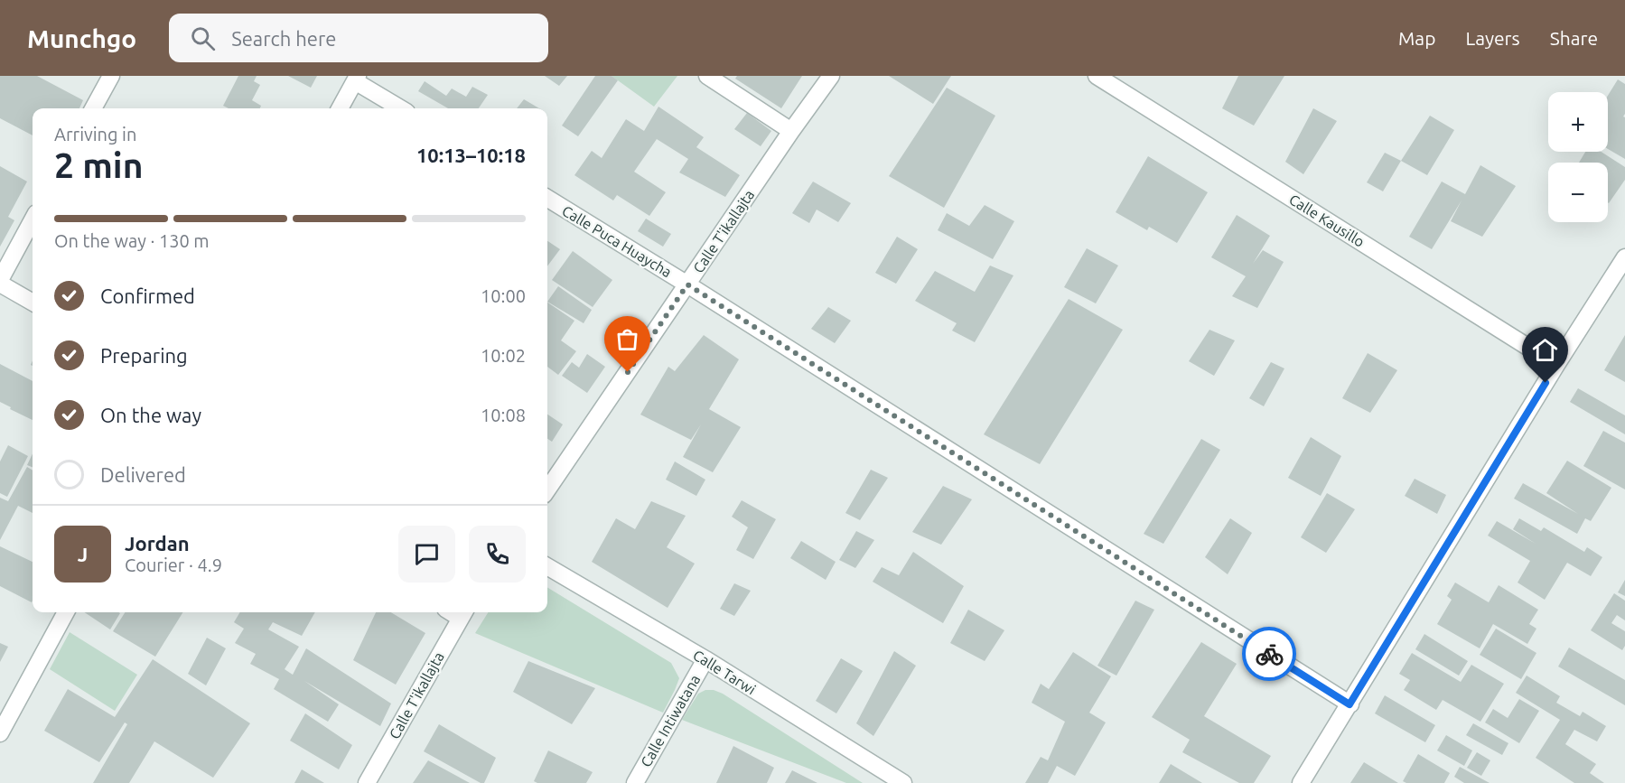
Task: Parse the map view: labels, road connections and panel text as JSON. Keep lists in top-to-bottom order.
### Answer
{
  "streets": {
    "street": [
      "Calle Kausillo",
      "Calle T'ikallajta",
      "Calle Puca Huaycha",
      "Calle Tarwi",
      "Calle Intiwatana"
    ]
  },
  "crossings": [
    ["Calle T'ikallajta", "Calle Puca Huaycha"],
    ["Calle Tarwi", "Calle Intiwatana"]
  ],
  "page": {
    "header": "Munchgo",
    "search": "Search here",
    "nav": ["Map", "Layers", "Share"],
    "map_buttons": ["+", "−"],
    "heading": ["2 min", "Arriving in", "10:13–10:18"],
    "panel": ["Jordan", "Courier · 4.9"],
    "bar": "On the way · 130 m",
    "list": [
      ["Confirmed", "10:00"],
      ["Preparing", "10:02"],
      ["On the way", "10:08"],
      "Delivered"
    ],
    "round": "J"
  }
}
